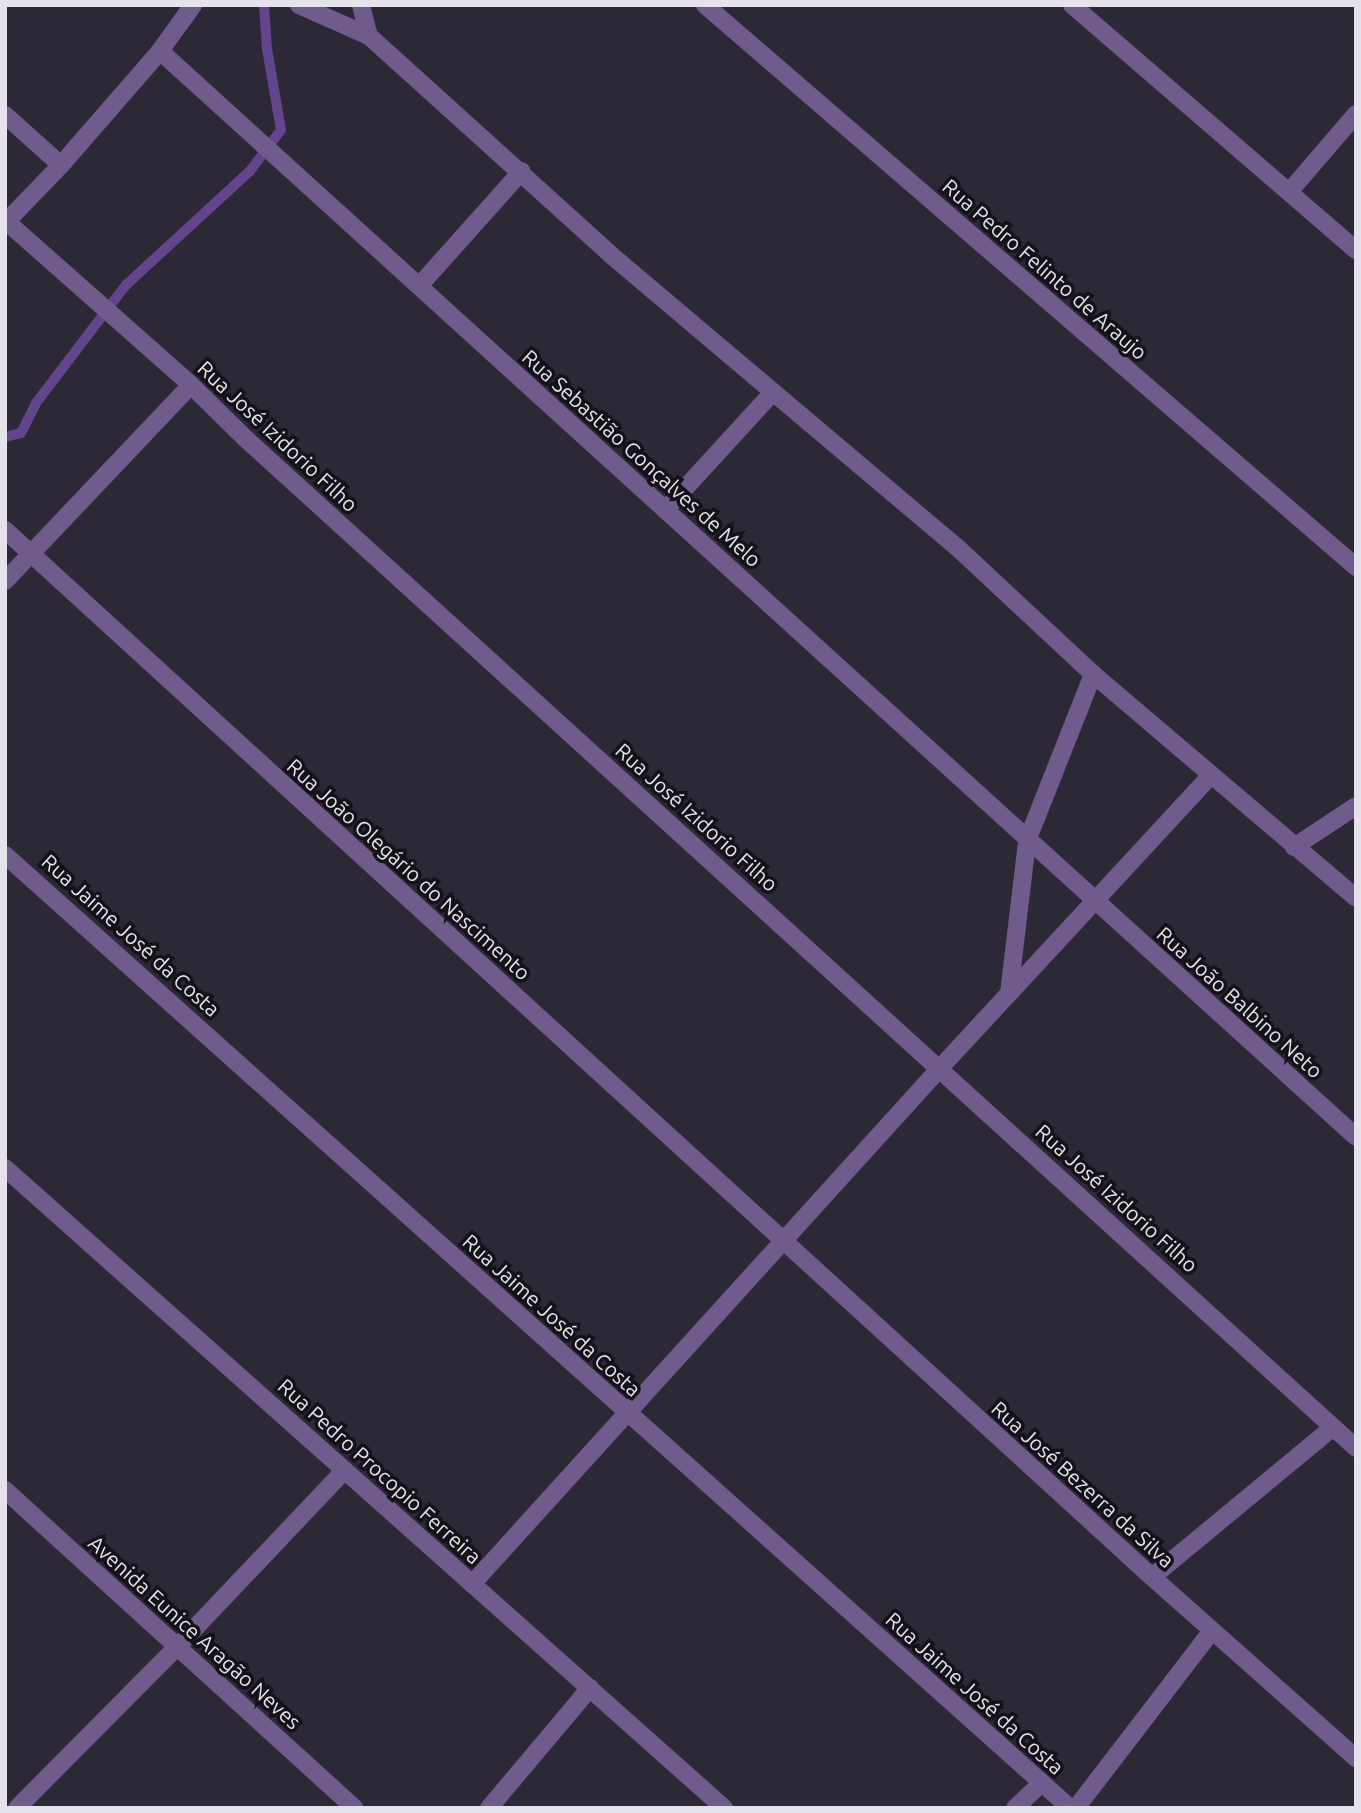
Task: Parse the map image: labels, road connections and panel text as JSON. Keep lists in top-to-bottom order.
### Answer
{
  "streets": {
    "street": [
      "Rua Pedro Felinto de Araujo",
      "Rua José Izidorio Filho",
      "Rua Sebastião Gonçalves de Melo",
      "Rua João Olegário do Nascimento",
      "Rua Jaime José da Costa",
      "Rua João Balbino Neto",
      "Rua Pedro Procopio Ferreira",
      "Rua José Bezerra da Silva",
      "Avenida Eunice Aragão Neves"
    ]
  },
  "crossings": [
    ["Rua Sebastião Gonçalves de Melo", "Rua João Balbino Neto"],
    ["Rua João Olegário do Nascimento", "Rua José Bezerra da Silva"]
  ]
}
